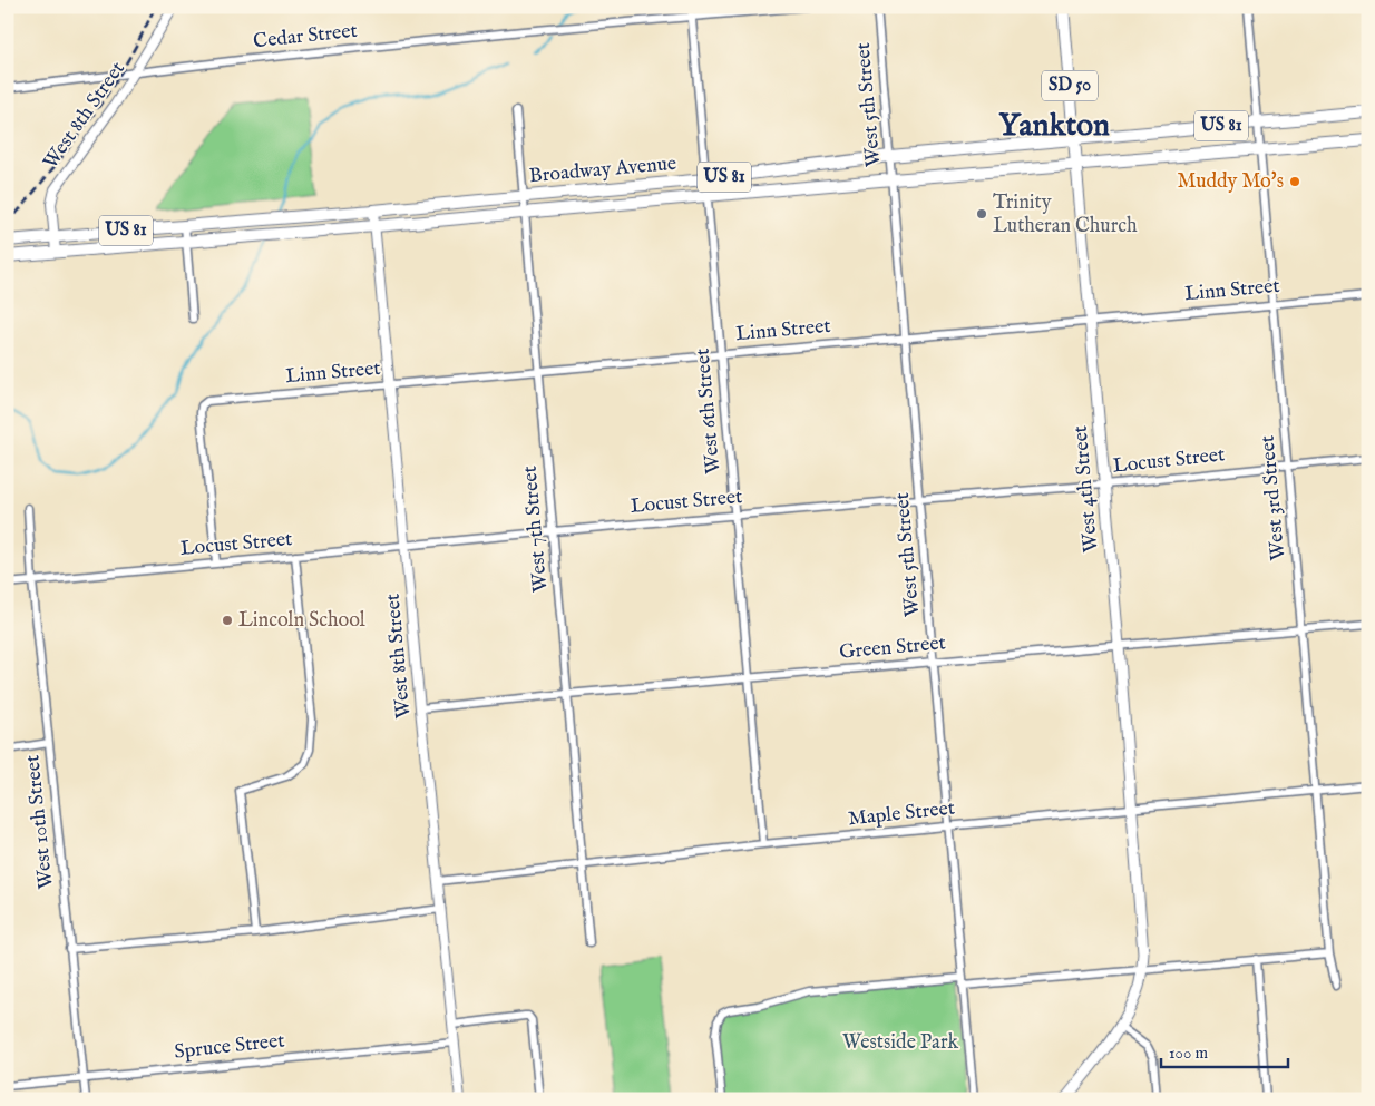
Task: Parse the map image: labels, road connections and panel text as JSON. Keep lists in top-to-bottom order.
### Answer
{
  "streets": {
    "highway": [
      "SD 50",
      "US 81",
      "Broadway Avenue",
      "West 4th Street"
    ],
    "street": [
      "Cedar Street",
      "West 5th Street",
      "West 8th Street",
      "Linn Street",
      "West 6th Street",
      "Locust Street",
      "West 3rd Street",
      "West 7th Street",
      "Green Street",
      "Maple Street",
      "West 10th Street",
      "Spruce Street"
    ]
  },
  "crossings": [
    ["Cedar Street", "West 8th Street"],
    ["Cedar Street", "West 6th Street"],
    ["West 5th Street", "Broadway Avenue"],
    ["West 5th Street", "Linn Street"],
    ["West 5th Street", "Locust Street"],
    ["West 5th Street", "Green Street"],
    ["West 5th Street", "Maple Street"],
    ["West 8th Street", "Broadway Avenue"],
    ["West 8th Street", "Linn Street"],
    ["West 8th Street", "Locust Street"],
    ["West 8th Street", "Green Street"],
    ["West 8th Street", "Maple Street"],
    ["West 8th Street", "Spruce Street"],
    ["Broadway Avenue", "West 6th Street"],
    ["Broadway Avenue", "West 4th Street"],
    ["Broadway Avenue", "West 3rd Street"],
    ["Broadway Avenue", "West 7th Street"],
    ["Linn Street", "West 6th Street"],
    ["Linn Street", "Locust Street"],
    ["Linn Street", "West 4th Street"],
    ["Linn Street", "West 3rd Street"],
    ["Linn Street", "West 7th Street"],
    ["West 6th Street", "Locust Street"],
    ["West 6th Street", "Green Street"],
    ["West 6th Street", "Maple Street"],
    ["Locust Street", "West 4th Street"],
    ["Locust Street", "West 3rd Street"],
    ["Locust Street", "West 7th Street"],
    ["Locust Street", "West 10th Street"],
    ["West 4th Street", "Green Street"],
    ["West 4th Street", "Maple Street"],
    ["West 3rd Street", "Green Street"],
    ["West 3rd Street", "Maple Street"],
    ["West 7th Street", "Green Street"],
    ["West 7th Street", "Maple Street"],
    ["West 10th Street", "Spruce Street"]
  ],
  "districts": ["Yankton"],
  "parks": ["Westside Park"],
  "places": ["Muddy Mo's", "Trinity Lutheran Church", "Lincoln School"],
  "scale_bar": "100 m"
}
